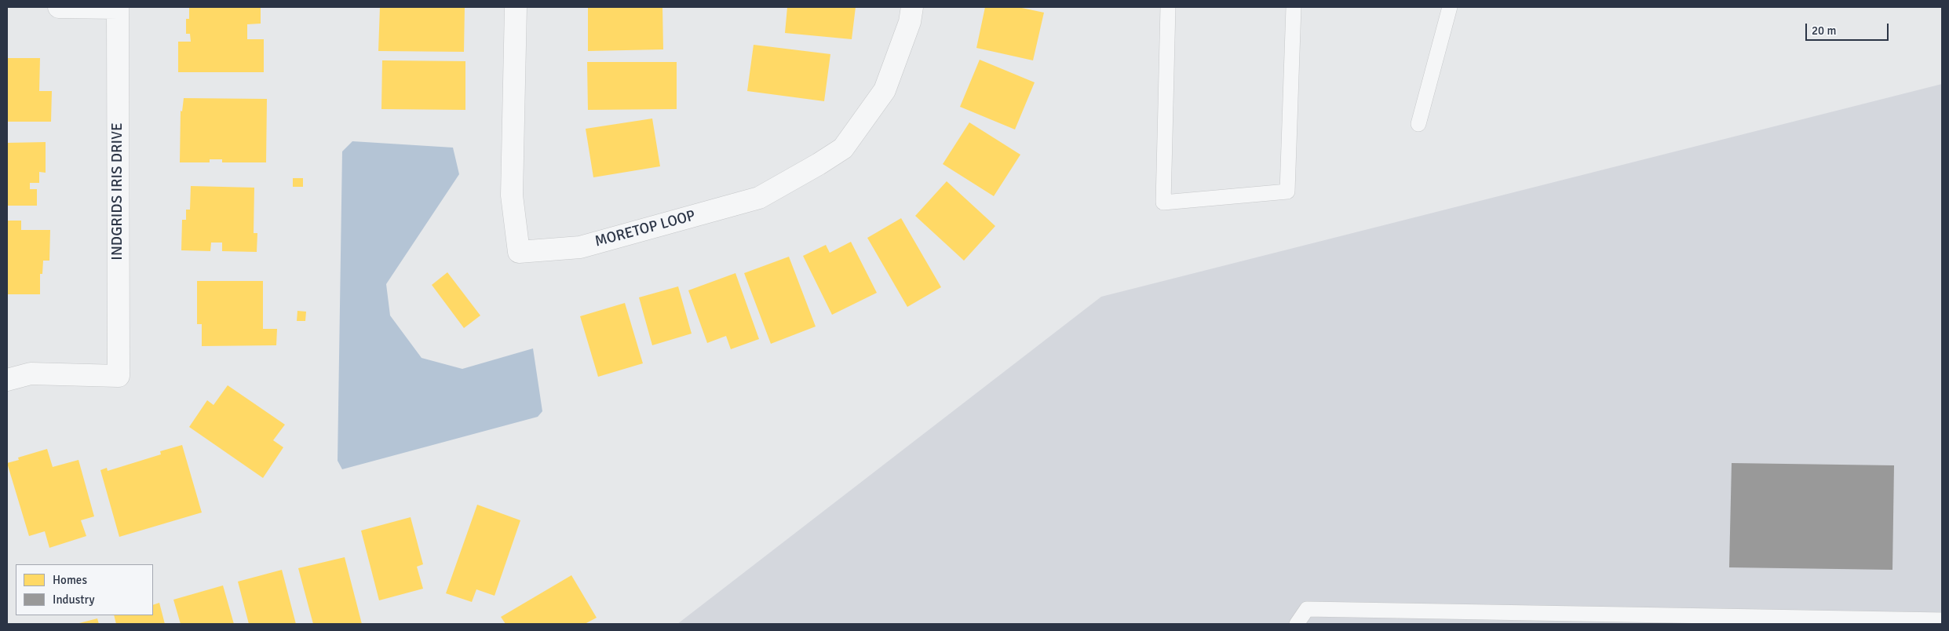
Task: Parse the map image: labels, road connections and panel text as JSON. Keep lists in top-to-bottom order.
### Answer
{
  "streets": {
    "street": ["INDGRIDS IRIS DRIVE", "MORETOP LOOP"]
  },
  "legend": ["Homes", "Industry"],
  "scale_bar": "20 m"
}
